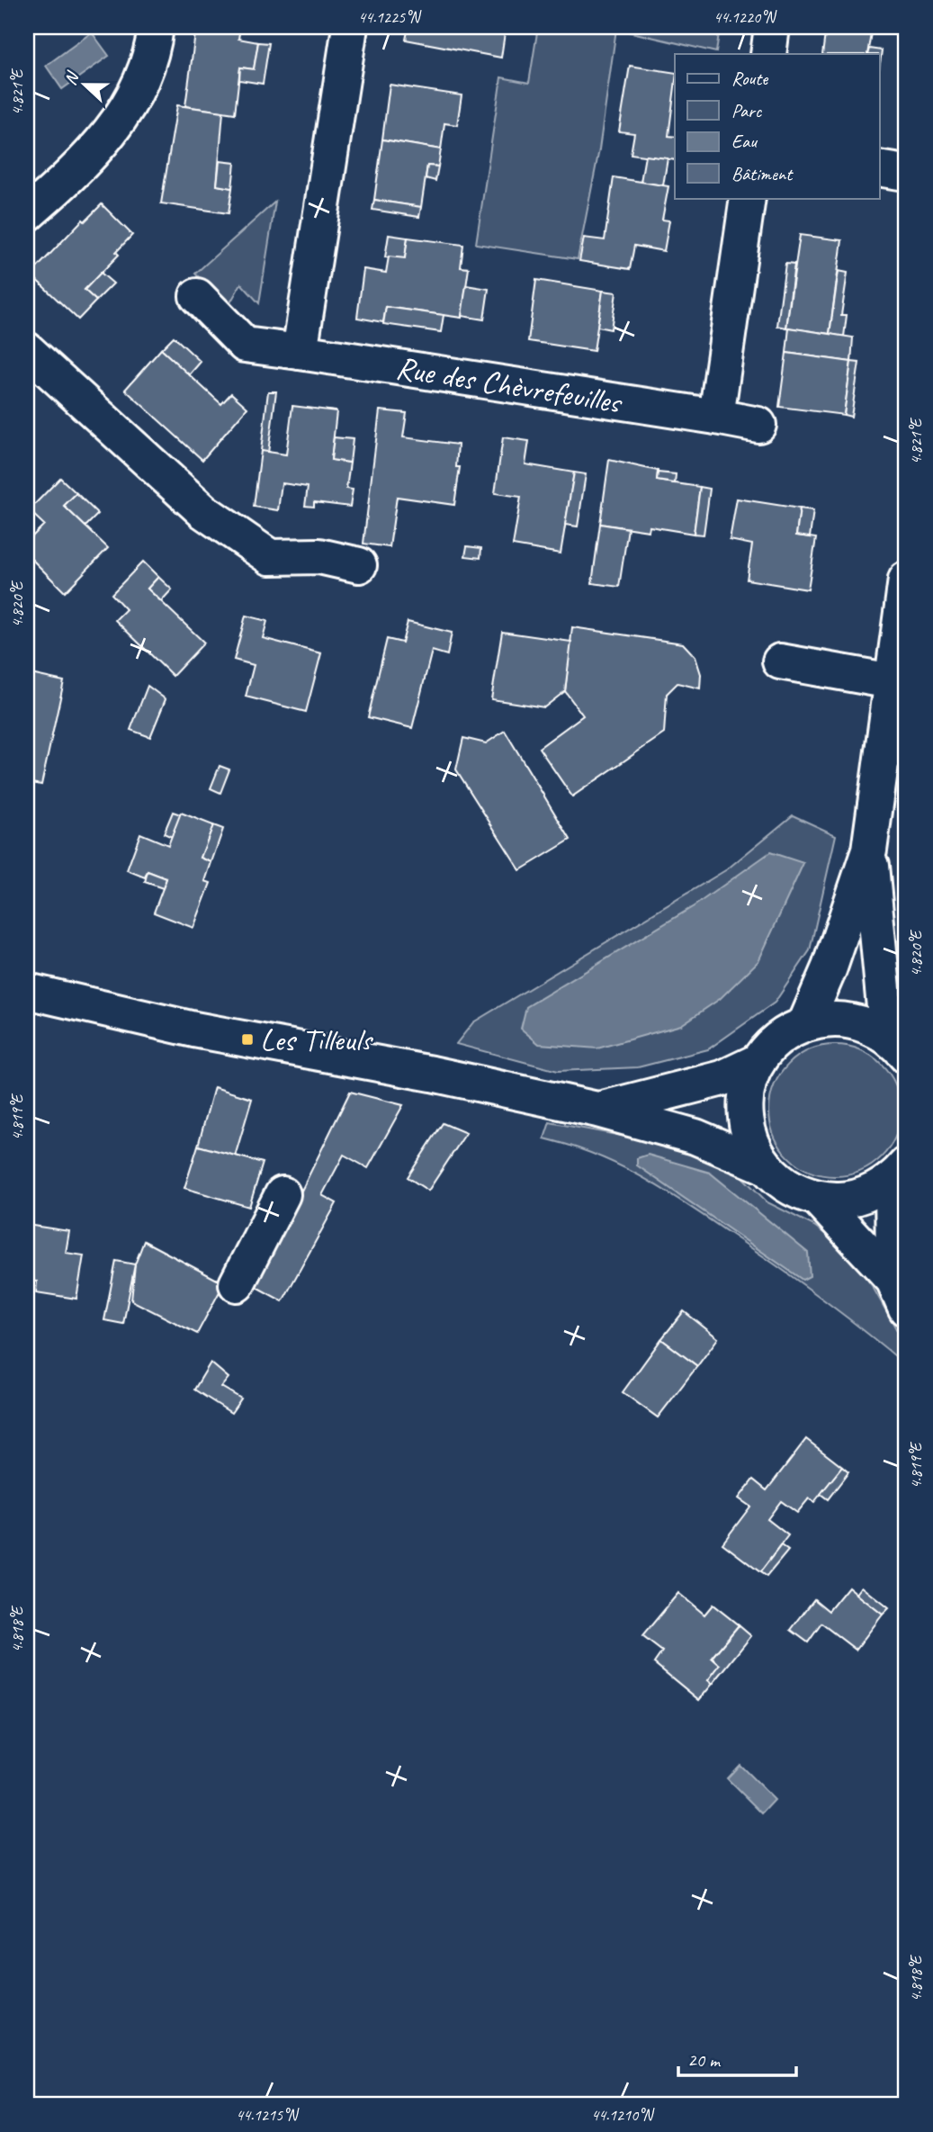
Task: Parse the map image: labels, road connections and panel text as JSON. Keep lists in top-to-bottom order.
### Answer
{
  "streets": {
    "street": ["Rue des Chèvrefeuilles"]
  },
  "places": {
    "transit": ["Les Tilleuls"]
  },
  "legend": [
    "Route",
    "Parc",
    "Eau",
    "Bâtiment"
  ],
  "scale_bar": "20 m",
  "north": "left",
  "coordinates": [
    "44.1225°N",
    "44.1220°N",
    "4.821°E",
    "4.820°E",
    "4.819°E",
    "4.818°E",
    "44.1215°N",
    "44.1210°N"
  ]
}
